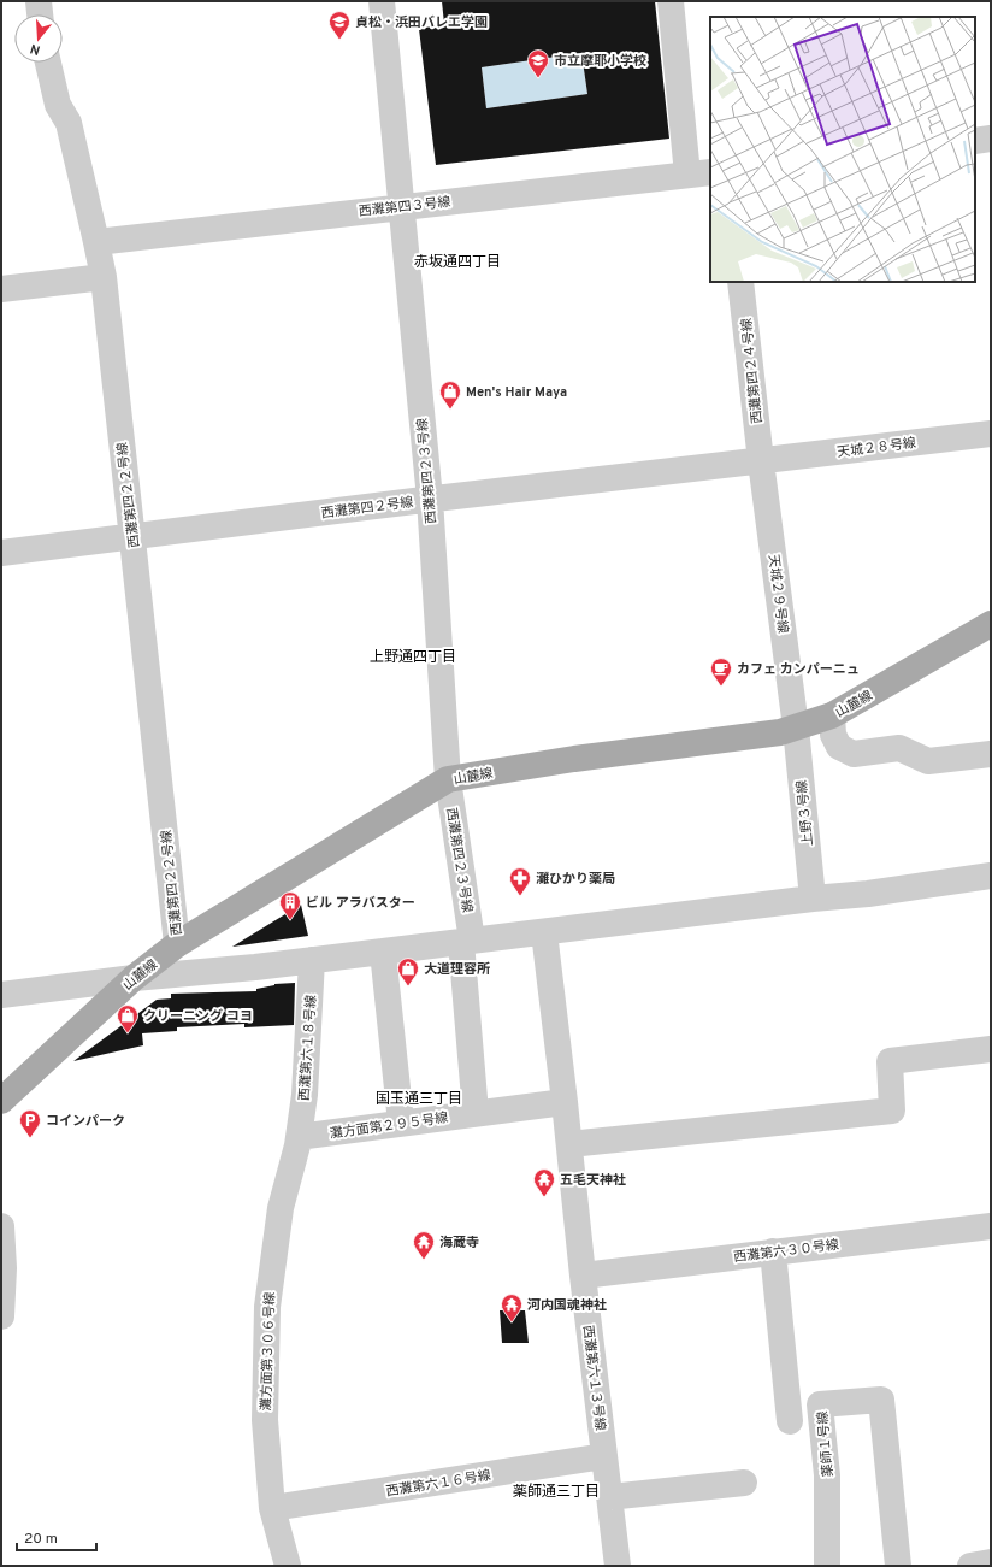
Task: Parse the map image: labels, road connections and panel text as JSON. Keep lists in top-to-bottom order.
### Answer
{
  "streets": {
    "main road": ["山麓線"],
    "street": [
      "西灘第四３号線",
      "西灘第四２４号線",
      "天城２８号線",
      "西灘第四２３号線",
      "西灘第四２２号線",
      "西灘第四２号線",
      "天城２９号線",
      "上野３号線",
      "西灘第六１８号線",
      "灘方面第２９５号線",
      "西灘第六３０号線",
      "灘方面第３０６号線",
      "西灘第六１３号線",
      "薬師１号線",
      "西灘第六１６号線"
    ]
  },
  "crossings": [
    ["西灘第四３号線", "西灘第四２３号線"],
    ["西灘第四３号線", "西灘第四２２号線"],
    ["西灘第四２４号線", "天城２８号線"],
    ["西灘第四２４号線", "西灘第四２号線"],
    ["西灘第四２４号線", "天城２９号線"],
    ["天城２８号線", "西灘第四２号線"],
    ["天城２８号線", "天城２９号線"],
    ["西灘第四２３号線", "西灘第四２号線"],
    ["西灘第四２３号線", "山麓線"],
    ["西灘第四２３号線", "灘方面第２９５号線"],
    ["西灘第四２２号線", "西灘第四２号線"],
    ["西灘第四２２号線", "山麓線"],
    ["西灘第四２号線", "天城２９号線"],
    ["天城２９号線", "山麓線"],
    ["天城２９号線", "上野３号線"],
    ["山麓線", "上野３号線"],
    ["西灘第六１８号線", "灘方面第２９５号線"],
    ["西灘第六１８号線", "灘方面第３０６号線"],
    ["灘方面第２９５号線", "灘方面第３０６号線"],
    ["灘方面第２９５号線", "西灘第六１３号線"],
    ["西灘第六３０号線", "西灘第六１３号線"],
    ["灘方面第３０６号線", "西灘第六１６号線"],
    ["西灘第六１３号線", "西灘第六１６号線"]
  ],
  "districts": [
    "赤坂通四丁目",
    "上野通四丁目",
    "国玉通三丁目",
    "薬師通三丁目"
  ],
  "places": {
    "school or university": ["貞松・浜田バレエ学園", "市立摩耶小学校"],
    "shop": ["Men's Hair Maya", "大道理容所", "クリーニング コヨ"],
    "cafe": ["カフェ カンパーニュ"],
    "pharmacy": ["灘ひかり薬局"],
    "building": ["ビル アラバスター"],
    "parking": ["コインパーク"],
    "temple": ["五毛天神社", "海蔵寺", "河内国魂神社"]
  },
  "scale_bar": "20 m",
  "north": "bottom"
}
